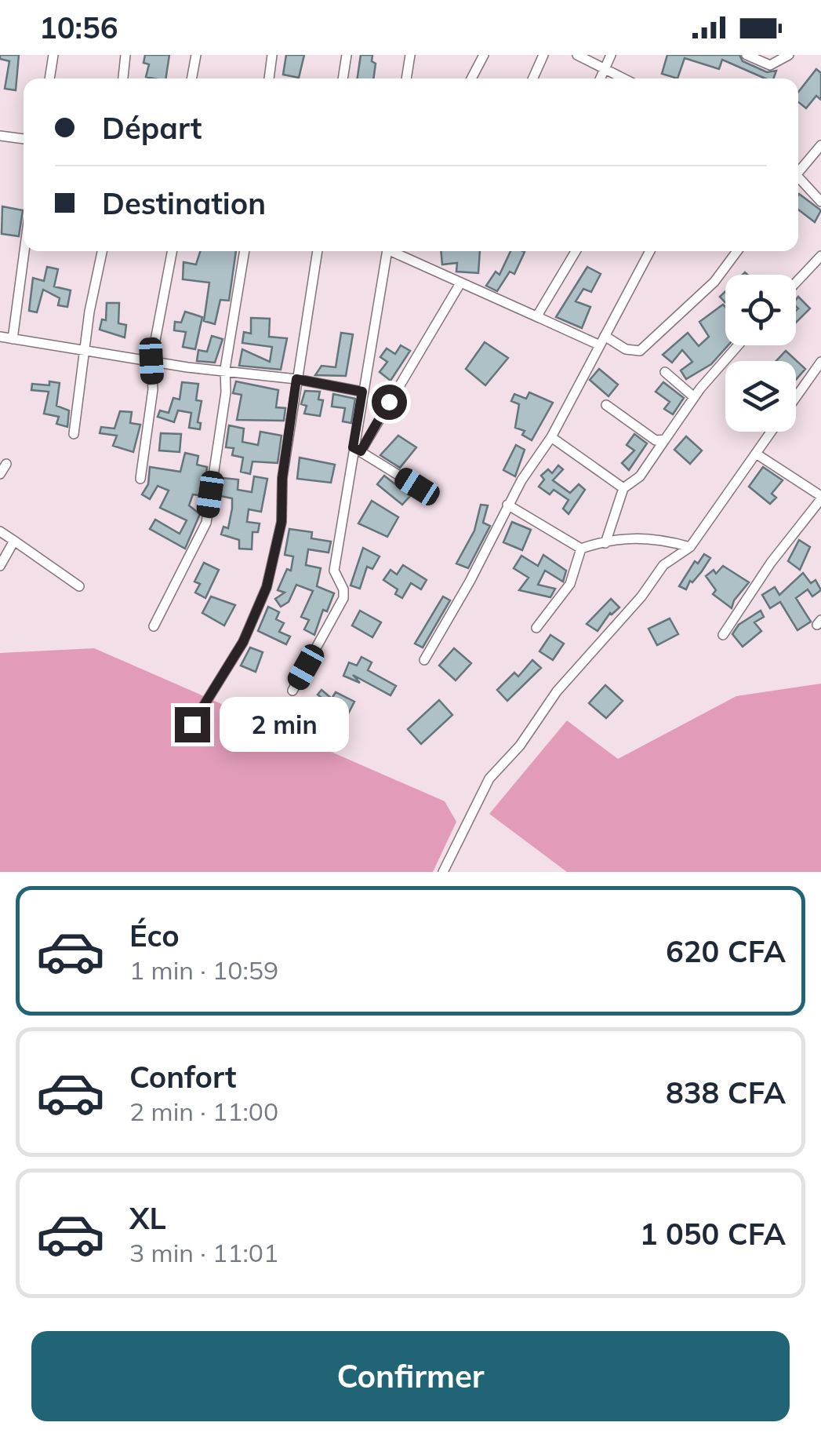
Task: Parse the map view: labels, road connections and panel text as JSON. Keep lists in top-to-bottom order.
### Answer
{
  "page": {
    "status": "10:56",
    "banner": ["Départ", "Destination"],
    "bubble": "2 min",
    "list": [
      {
        "name": "Éco",
        "note": "1 min · 10:59",
        "value": "620 CFA"
      },
      {
        "name": "Confort",
        "note": "2 min · 11:00",
        "value": "838 CFA"
      },
      {
        "name": "XL",
        "note": "3 min · 11:01",
        "value": "1 050 CFA"
      }
    ],
    "buttons": "Confirmer"
  }
}
